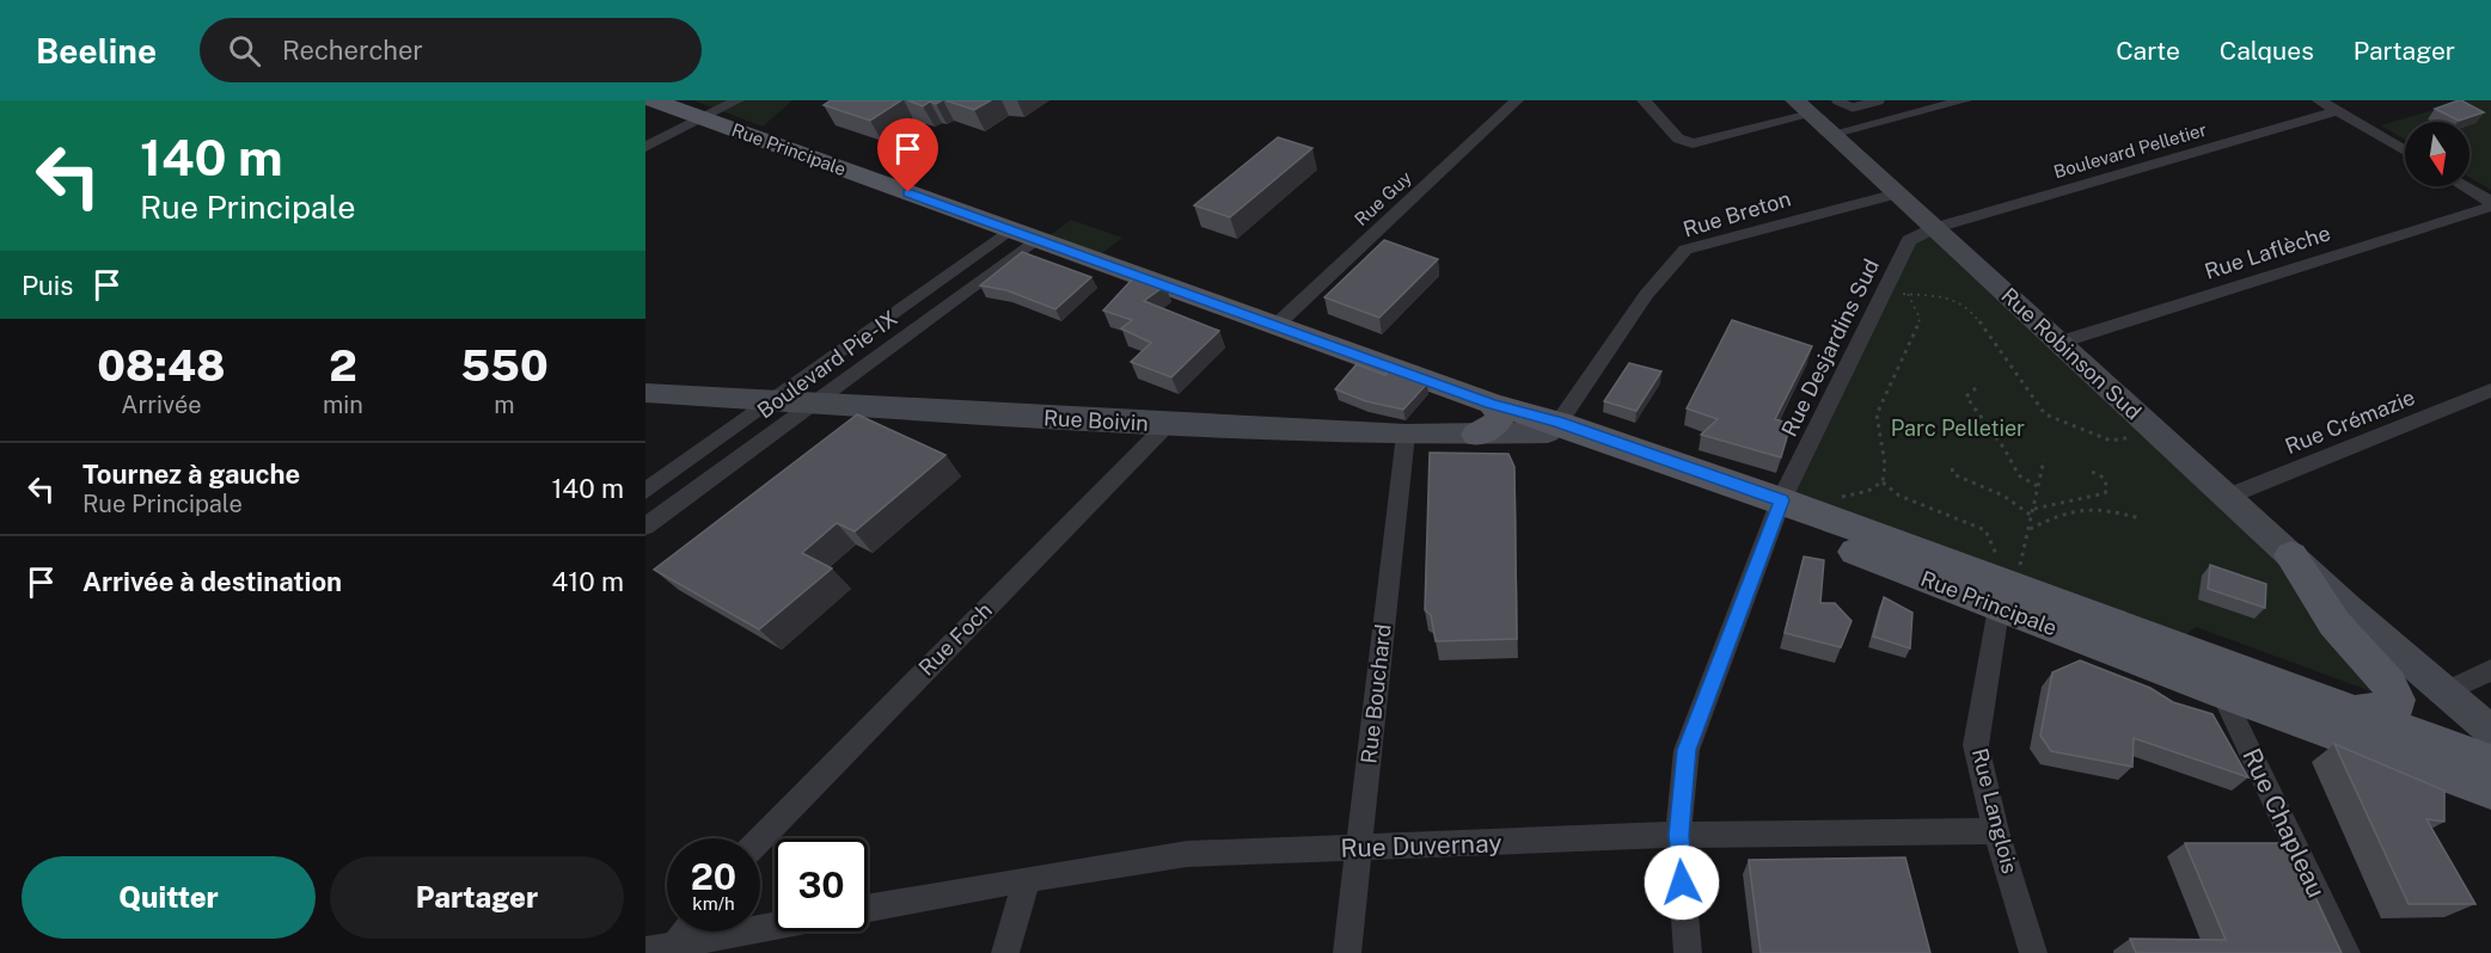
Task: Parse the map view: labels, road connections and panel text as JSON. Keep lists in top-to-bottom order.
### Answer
{
  "streets": {
    "main road": ["Rue Principale"],
    "street": [
      "Boulevard Pelletier",
      "Rue Guy",
      "Rue Breton",
      "Rue Laflèche",
      "Rue Desjardins Sud",
      "Rue Robinson Sud",
      "Boulevard Pie-IX",
      "Rue Boivin",
      "Rue Crémazie",
      "Rue Foch",
      "Rue Bouchard",
      "Rue Langlois",
      "Rue Chapleau",
      "Rue Duvernay"
    ]
  },
  "crossings": [
    ["Rue Principale", "Rue Guy"],
    ["Rue Principale", "Rue Breton"],
    ["Rue Principale", "Rue Desjardins Sud"],
    ["Rue Principale", "Boulevard Pie-IX"],
    ["Rue Principale", "Rue Boivin"],
    ["Rue Principale", "Rue Langlois"],
    ["Rue Principale", "Rue Chapleau"],
    ["Boulevard Pelletier", "Rue Desjardins Sud"],
    ["Boulevard Pelletier", "Rue Robinson Sud"],
    ["Rue Breton", "Rue Robinson Sud"],
    ["Rue Breton", "Rue Boivin"],
    ["Rue Laflèche", "Rue Robinson Sud"],
    ["Rue Desjardins Sud", "Rue Robinson Sud"],
    ["Rue Desjardins Sud", "Rue Duvernay"],
    ["Rue Robinson Sud", "Rue Crémazie"],
    ["Boulevard Pie-IX", "Rue Boivin"],
    ["Rue Boivin", "Rue Foch"],
    ["Rue Boivin", "Rue Bouchard"],
    ["Rue Bouchard", "Rue Duvernay"],
    ["Rue Langlois", "Rue Duvernay"]
  ],
  "parks": ["Parc Pelletier"],
  "north": "bottom",
  "page": {
    "header": "Beeline",
    "search": "Rechercher",
    "nav": ["Carte", "Calques", "Partager"],
    "turn": ["140 m", "Rue Principale"],
    "then": "Puis",
    "eta": [
      "08:48",
      "Arrivée",
      "2",
      "min",
      "550",
      "m"
    ],
    "list": [
      {
        "name": "Tournez à gauche",
        "note": "Rue Principale",
        "value": "140 m"
      },
      {
        "name": "Arrivée à destination",
        "value": "410 m"
      }
    ],
    "speed": "20 km/h",
    "limit": "30",
    "buttons": ["Quitter", "Partager"]
  }
}
